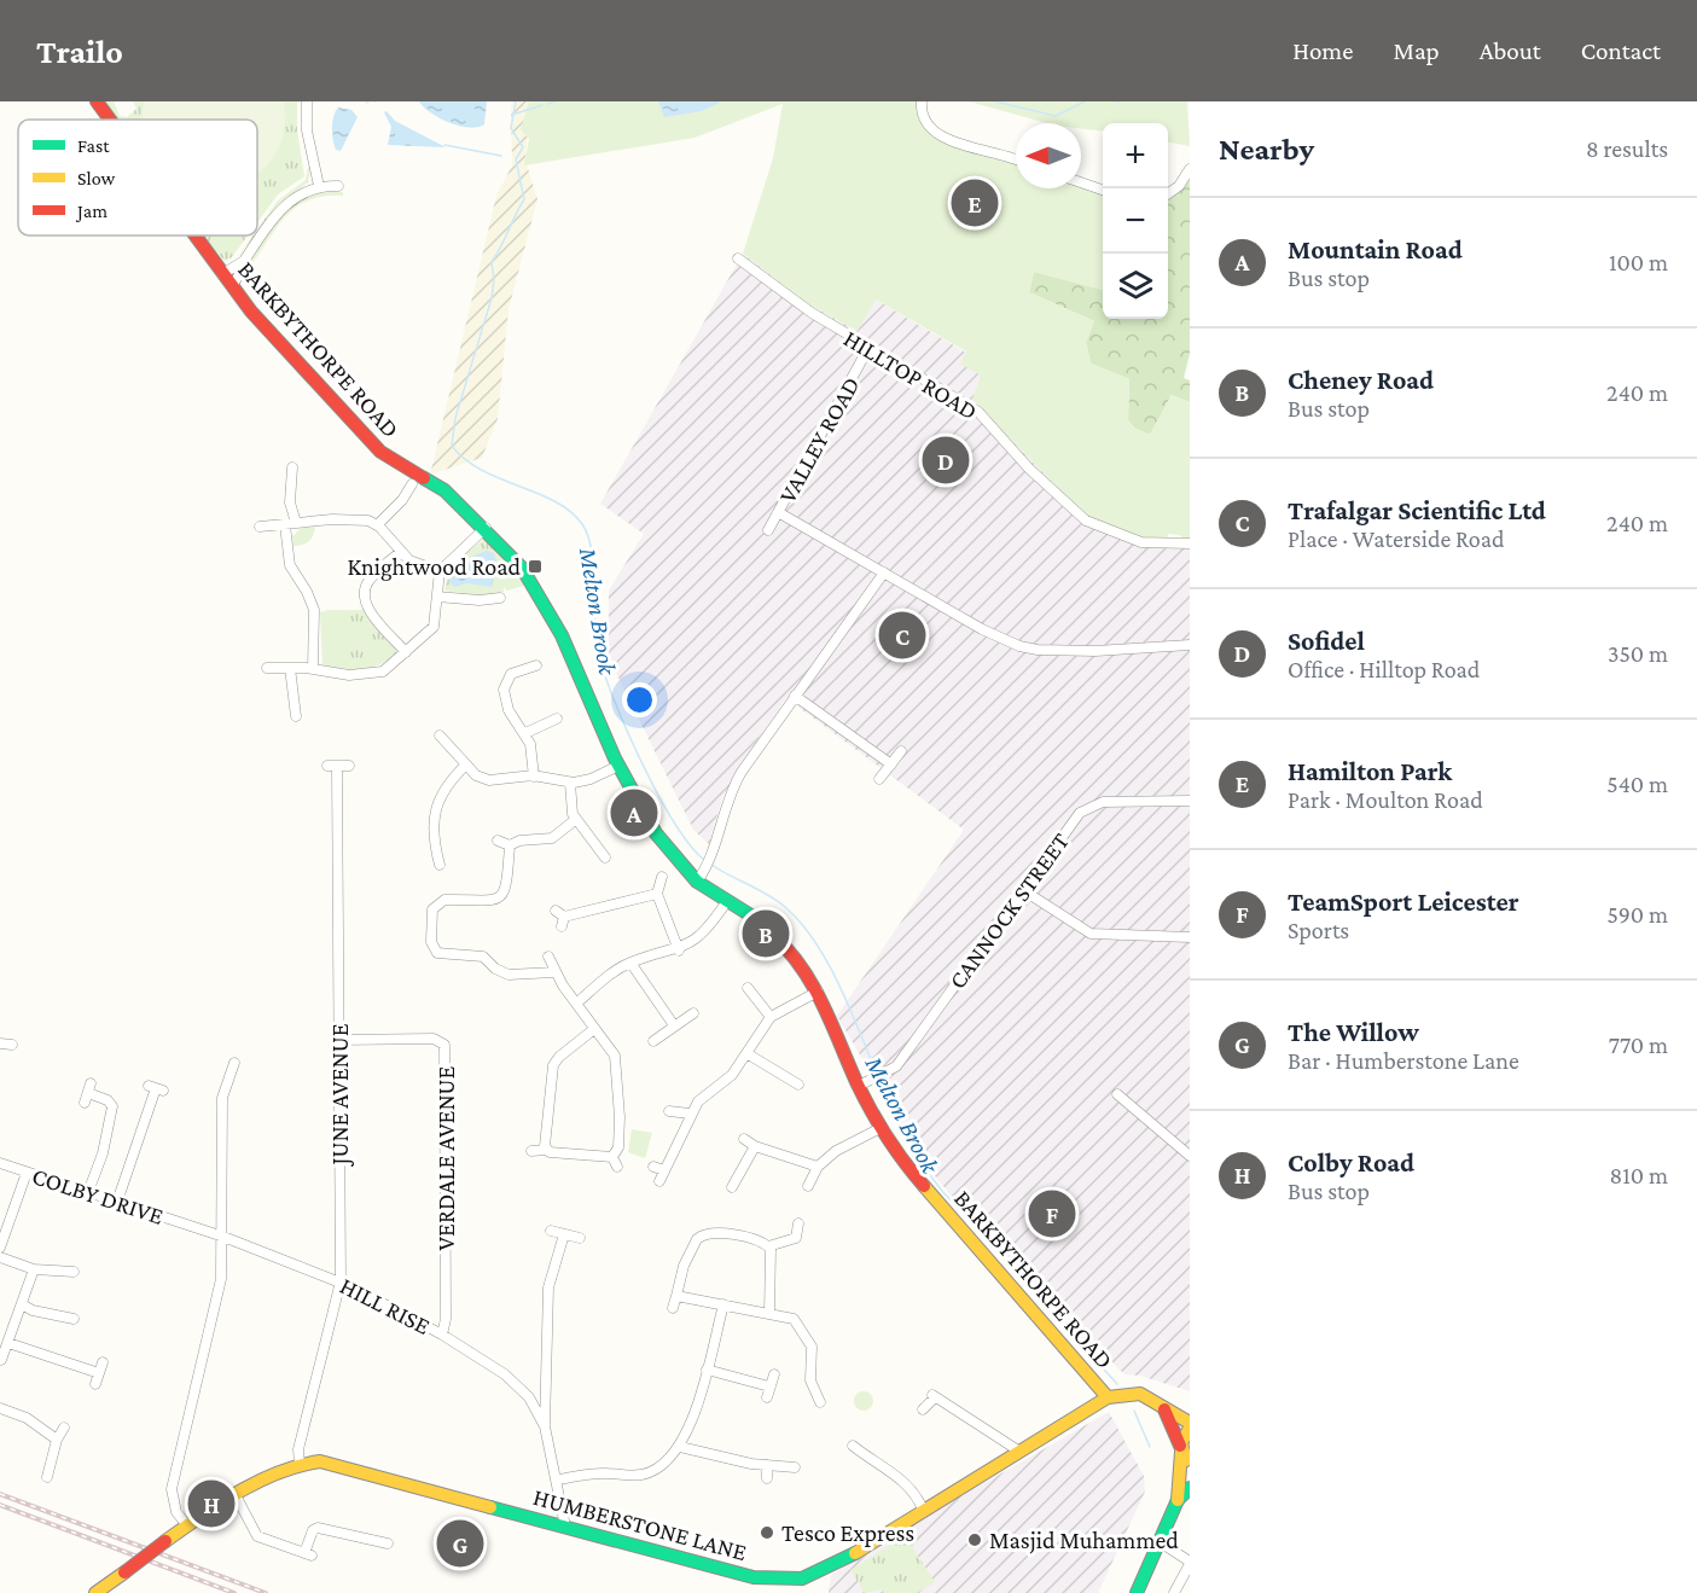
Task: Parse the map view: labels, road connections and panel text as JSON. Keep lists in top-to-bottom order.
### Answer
{
  "streets": {
    "main road": ["BARKBYTHORPE ROAD", "HUMBERSTONE LANE"],
    "street": [
      "HILLTOP ROAD",
      "VALLEY ROAD",
      "CANNOCK STREET",
      "JUNE AVENUE",
      "VERDALE AVENUE",
      "COLBY DRIVE",
      "HILL RISE"
    ]
  },
  "crossings": [
    ["BARKBYTHORPE ROAD", "CANNOCK STREET"],
    ["BARKBYTHORPE ROAD", "HUMBERSTONE LANE"],
    ["HILLTOP ROAD", "VALLEY ROAD"],
    ["JUNE AVENUE", "VERDALE AVENUE"],
    ["JUNE AVENUE", "HILL RISE"],
    ["JUNE AVENUE", "HUMBERSTONE LANE"],
    ["VERDALE AVENUE", "HILL RISE"],
    ["COLBY DRIVE", "HILL RISE"]
  ],
  "water": ["Melton Brook"],
  "places": {
    "transit": ["Knightwood Road"],
    "other": ["Tesco Express", "Masjid Muhammed"]
  },
  "legend": ["Fast", "Slow", "Jam"],
  "north": "left",
  "page": {
    "header": "Trailo",
    "nav": [
      "Home",
      "Map",
      "About",
      "Contact"
    ],
    "heading": ["Nearby", "8 results"],
    "map_buttons": ["+", "−"],
    "pins": [
      "E",
      "D",
      "C",
      "A",
      "B",
      "F",
      "H",
      "G"
    ],
    "list": [
      {
        "mark": "A",
        "name": "Mountain Road",
        "note": "Bus stop",
        "value": "100 m"
      },
      {
        "mark": "B",
        "name": "Cheney Road",
        "note": "Bus stop",
        "value": "240 m"
      },
      {
        "mark": "C",
        "name": "Trafalgar Scientific Ltd",
        "note": "Place · Waterside Road",
        "value": "240 m"
      },
      {
        "mark": "D",
        "name": "Sofidel",
        "note": "Office · Hilltop Road",
        "value": "350 m"
      },
      {
        "mark": "E",
        "name": "Hamilton Park",
        "note": "Park · Moulton Road",
        "value": "540 m"
      },
      {
        "mark": "F",
        "name": "TeamSport Leicester",
        "note": "Sports",
        "value": "590 m"
      },
      {
        "mark": "G",
        "name": "The Willow",
        "note": "Bar · Humberstone Lane",
        "value": "770 m"
      },
      {
        "mark": "H",
        "name": "Colby Road",
        "note": "Bus stop",
        "value": "810 m"
      }
    ]
  }
}
